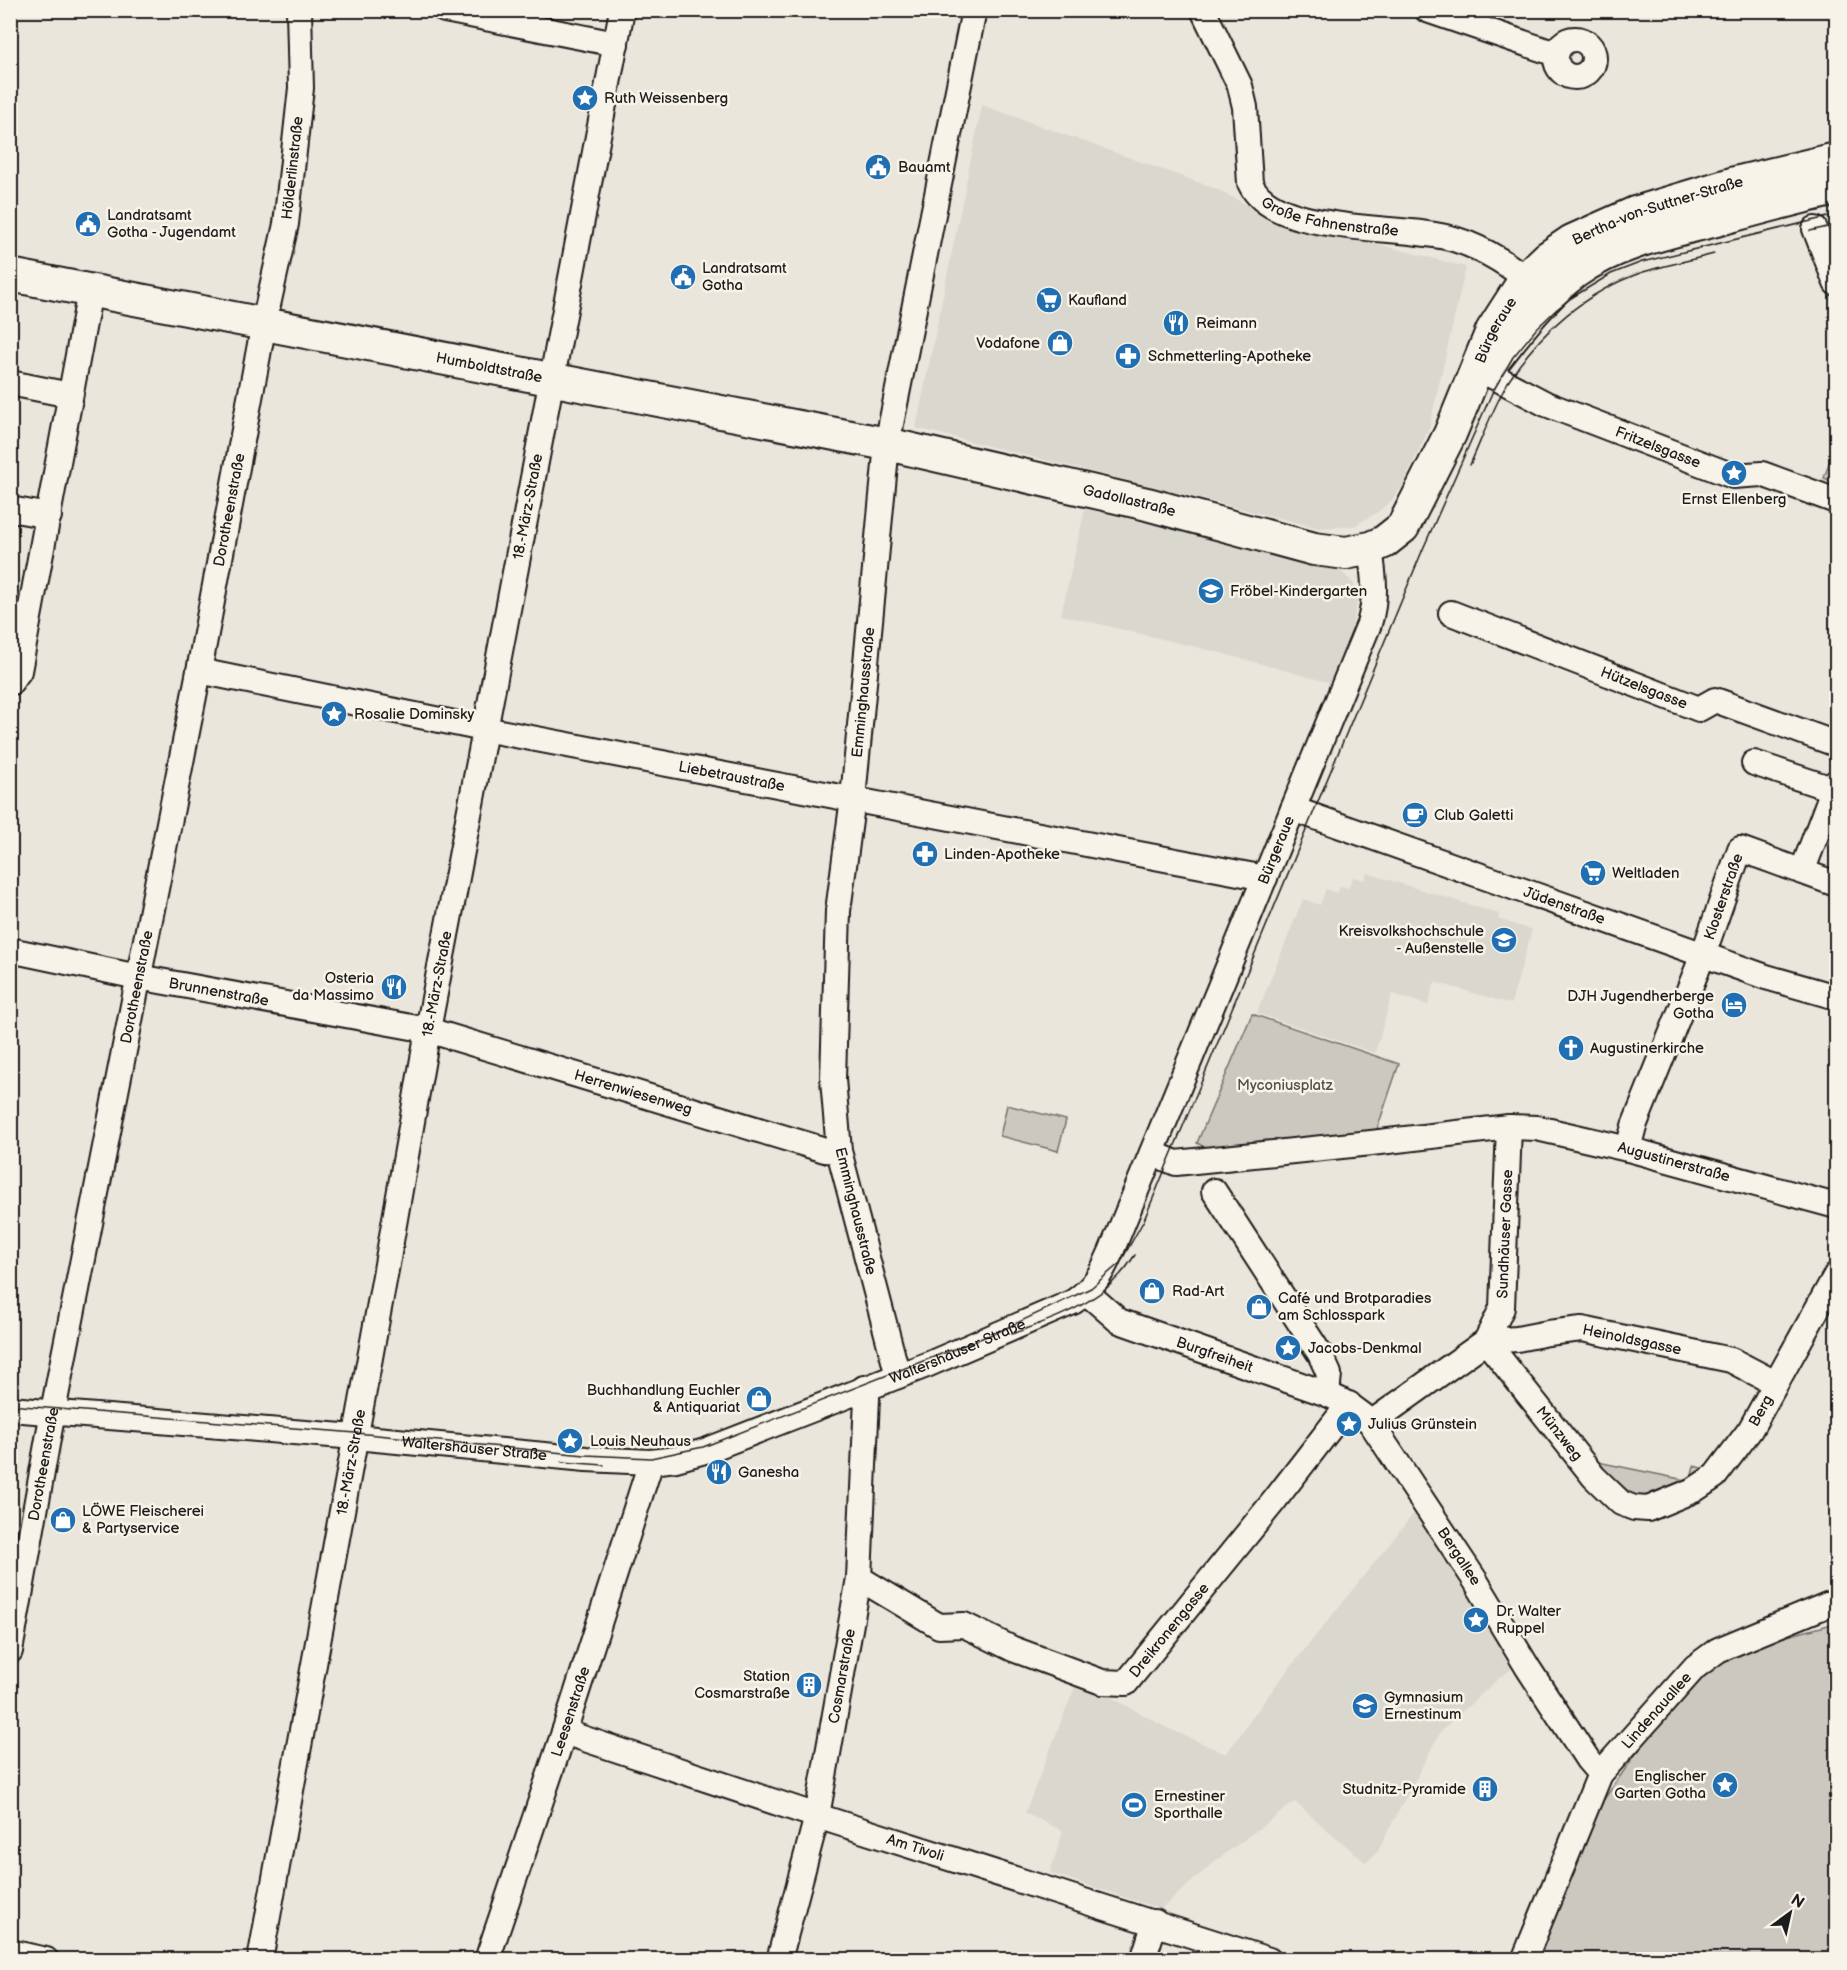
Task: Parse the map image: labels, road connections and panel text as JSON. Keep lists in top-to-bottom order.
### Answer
{
  "streets": {
    "main road": [
      "Bertha-von-Suttner-Straße",
      "Bürgeraue",
      "Humboldtstraße",
      "Gadollastraße"
    ],
    "street": [
      "Hölderlinstraße",
      "Große Fahnenstraße",
      "Fritzelsgasse",
      "18.-März-Straße",
      "Dorotheenstraße",
      "Hützelsgasse",
      "Emminghausstraße",
      "Liebetraustraße",
      "Klosterstraße",
      "Jüdenstraße",
      "Brunnenstraße",
      "Herrenwiesenweg",
      "Augustinerstraße",
      "Sundhäuser Gasse",
      "Heinoldsgasse",
      "Waltershäuser Straße",
      "Burgfreiheit",
      "Berg",
      "Münzweg",
      "Bergallee",
      "Dreikronengasse",
      "Cosmarstraße",
      "Lindenauallee",
      "Leesenstraße",
      "Am Tivoli"
    ]
  },
  "crossings": [
    ["Hölderlinstraße", "Humboldtstraße"],
    ["Hölderlinstraße", "Dorotheenstraße"],
    ["Bertha-von-Suttner-Straße", "Große Fahnenstraße"],
    ["Bertha-von-Suttner-Straße", "Bürgeraue"],
    ["Große Fahnenstraße", "Bürgeraue"],
    ["Bürgeraue", "Fritzelsgasse"],
    ["Bürgeraue", "Gadollastraße"],
    ["Bürgeraue", "Liebetraustraße"],
    ["Bürgeraue", "Jüdenstraße"],
    ["Bürgeraue", "Waltershäuser Straße"],
    ["Bürgeraue", "Burgfreiheit"],
    ["Humboldtstraße", "Gadollastraße"],
    ["Humboldtstraße", "18.-März-Straße"],
    ["Humboldtstraße", "Dorotheenstraße"],
    ["Humboldtstraße", "Emminghausstraße"],
    ["Gadollastraße", "Emminghausstraße"],
    ["18.-März-Straße", "Liebetraustraße"],
    ["18.-März-Straße", "Brunnenstraße"],
    ["18.-März-Straße", "Herrenwiesenweg"],
    ["18.-März-Straße", "Waltershäuser Straße"],
    ["Dorotheenstraße", "Liebetraustraße"],
    ["Dorotheenstraße", "Brunnenstraße"],
    ["Dorotheenstraße", "Waltershäuser Straße"],
    ["Emminghausstraße", "Liebetraustraße"],
    ["Emminghausstraße", "Herrenwiesenweg"],
    ["Emminghausstraße", "Waltershäuser Straße"],
    ["Klosterstraße", "Jüdenstraße"],
    ["Brunnenstraße", "Herrenwiesenweg"],
    ["Augustinerstraße", "Sundhäuser Gasse"],
    ["Sundhäuser Gasse", "Heinoldsgasse"],
    ["Sundhäuser Gasse", "Münzweg"],
    ["Sundhäuser Gasse", "Bergallee"],
    ["Heinoldsgasse", "Berg"],
    ["Heinoldsgasse", "Münzweg"],
    ["Waltershäuser Straße", "Cosmarstraße"],
    ["Waltershäuser Straße", "Leesenstraße"],
    ["Burgfreiheit", "Bergallee"],
    ["Burgfreiheit", "Dreikronengasse"],
    ["Berg", "Münzweg"],
    ["Bergallee", "Dreikronengasse"],
    ["Bergallee", "Lindenauallee"],
    ["Dreikronengasse", "Cosmarstraße"],
    ["Cosmarstraße", "Am Tivoli"],
    ["Leesenstraße", "Am Tivoli"]
  ],
  "parks": ["Myconiusplatz"],
  "places": {
    "place": [
      "Ruth Weissenberg",
      "Ernst Ellenberg",
      "Rosalie Dominsky",
      "Jacobs-Denkmal",
      "Julius Grünstein",
      "Louis Neuhaus",
      "Dr. Walter Ruppel",
      "Englischer Garten Gotha"
    ],
    "public building": ["Bauamt", "Landratsamt Gotha - Jugendamt", "Landratsamt Gotha"],
    "supermarket": ["Kaufland", "Weltladen"],
    "restaurant": ["Reimann", "Osteria da Massimo", "Ganesha"],
    "shop": [
      "Vodafone",
      "Rad-Art",
      "Café und Brotparadies am Schlosspark",
      "Buchhandlung Euchler & Antiquariat",
      "LÖWE Fleischerei & Partyservice"
    ],
    "pharmacy": ["Schmetterling-Apotheke", "Linden-Apotheke"],
    "school or university": ["Fröbel-Kindergarten", "Kreisvolkshochschule - Außenstelle", "Gymnasium Ernestinum"],
    "cafe": ["Club Galetti"],
    "hotel": ["DJH Jugendherberge Gotha"],
    "church": ["Augustinerkirche"],
    "building": ["Station Cosmarstraße", "Studnitz-Pyramide"],
    "sports": ["Ernestiner Sporthalle"]
  },
  "north": "top right"
}
